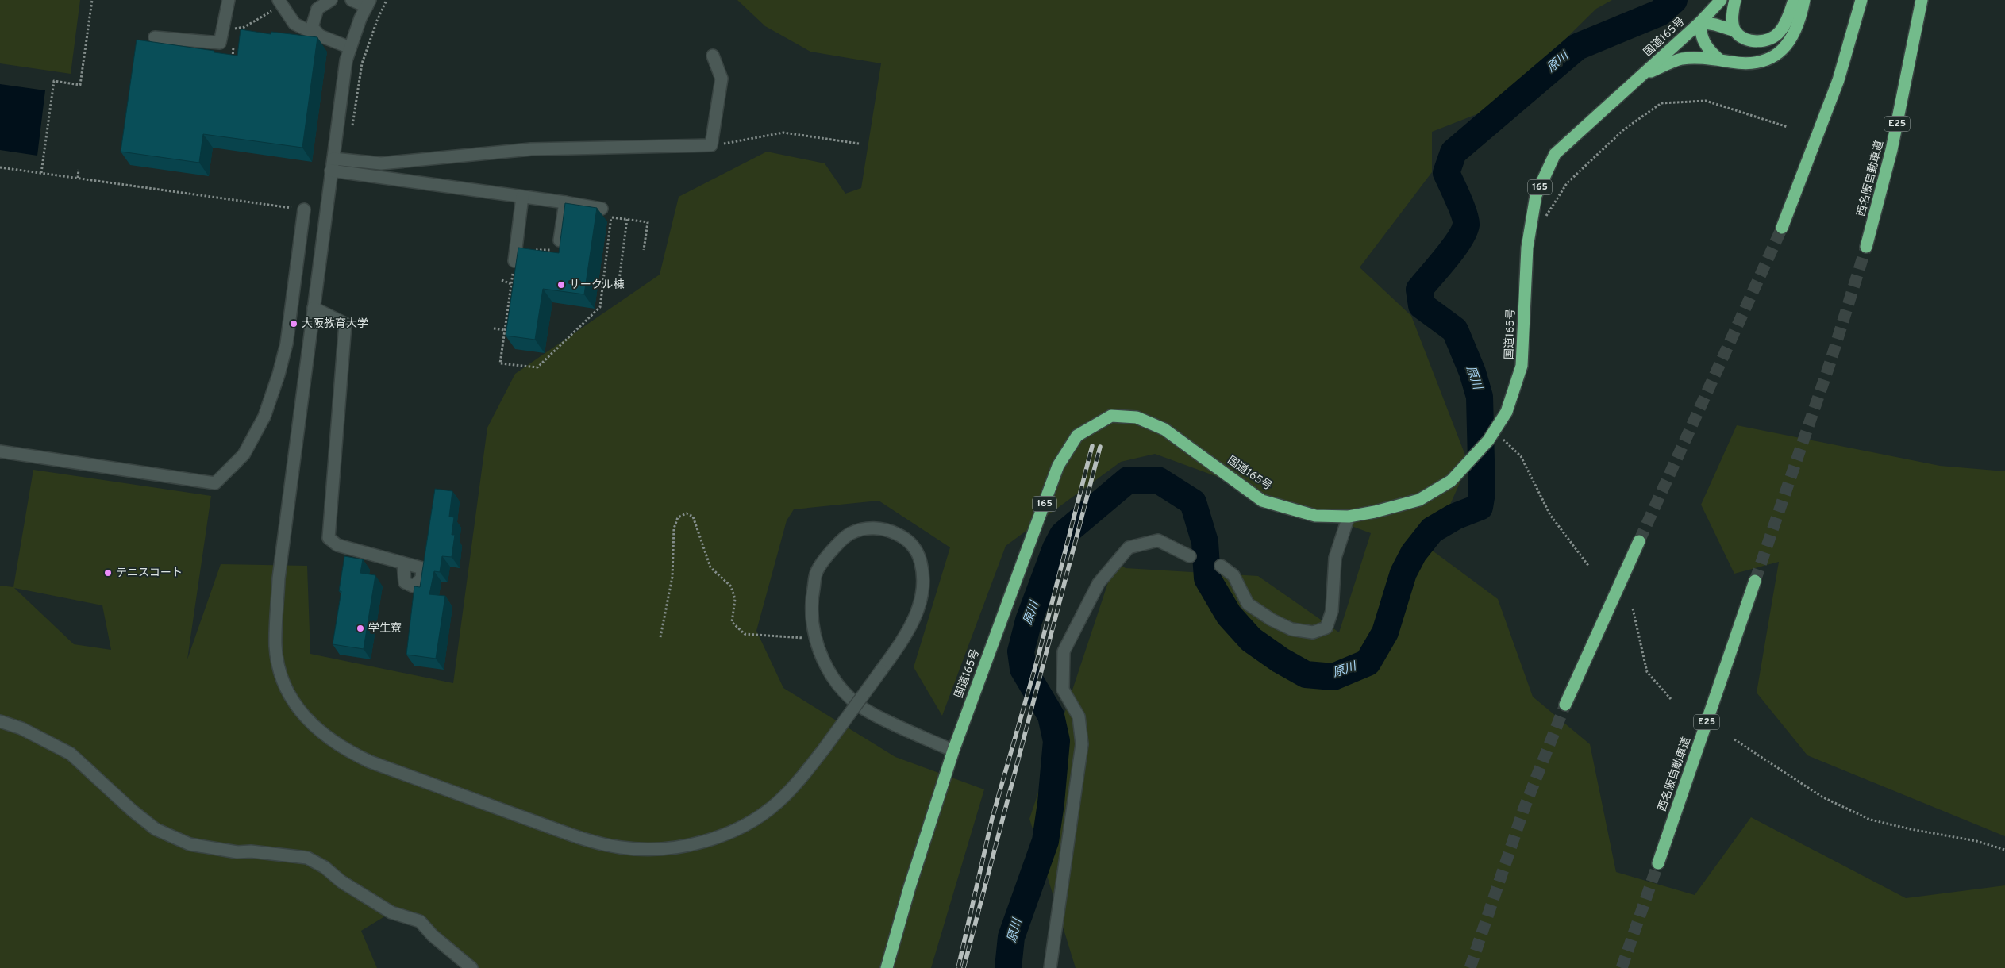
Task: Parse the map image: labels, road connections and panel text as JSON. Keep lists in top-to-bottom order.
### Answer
{
  "streets": {
    "highway": [
      "国道165号",
      "E25",
      "西名阪自動車道",
      "165"
    ]
  },
  "water": ["原川"],
  "places": [
    "サークル棟",
    "大阪教育大学",
    "テニスコート",
    "学生寮"
  ]
}
